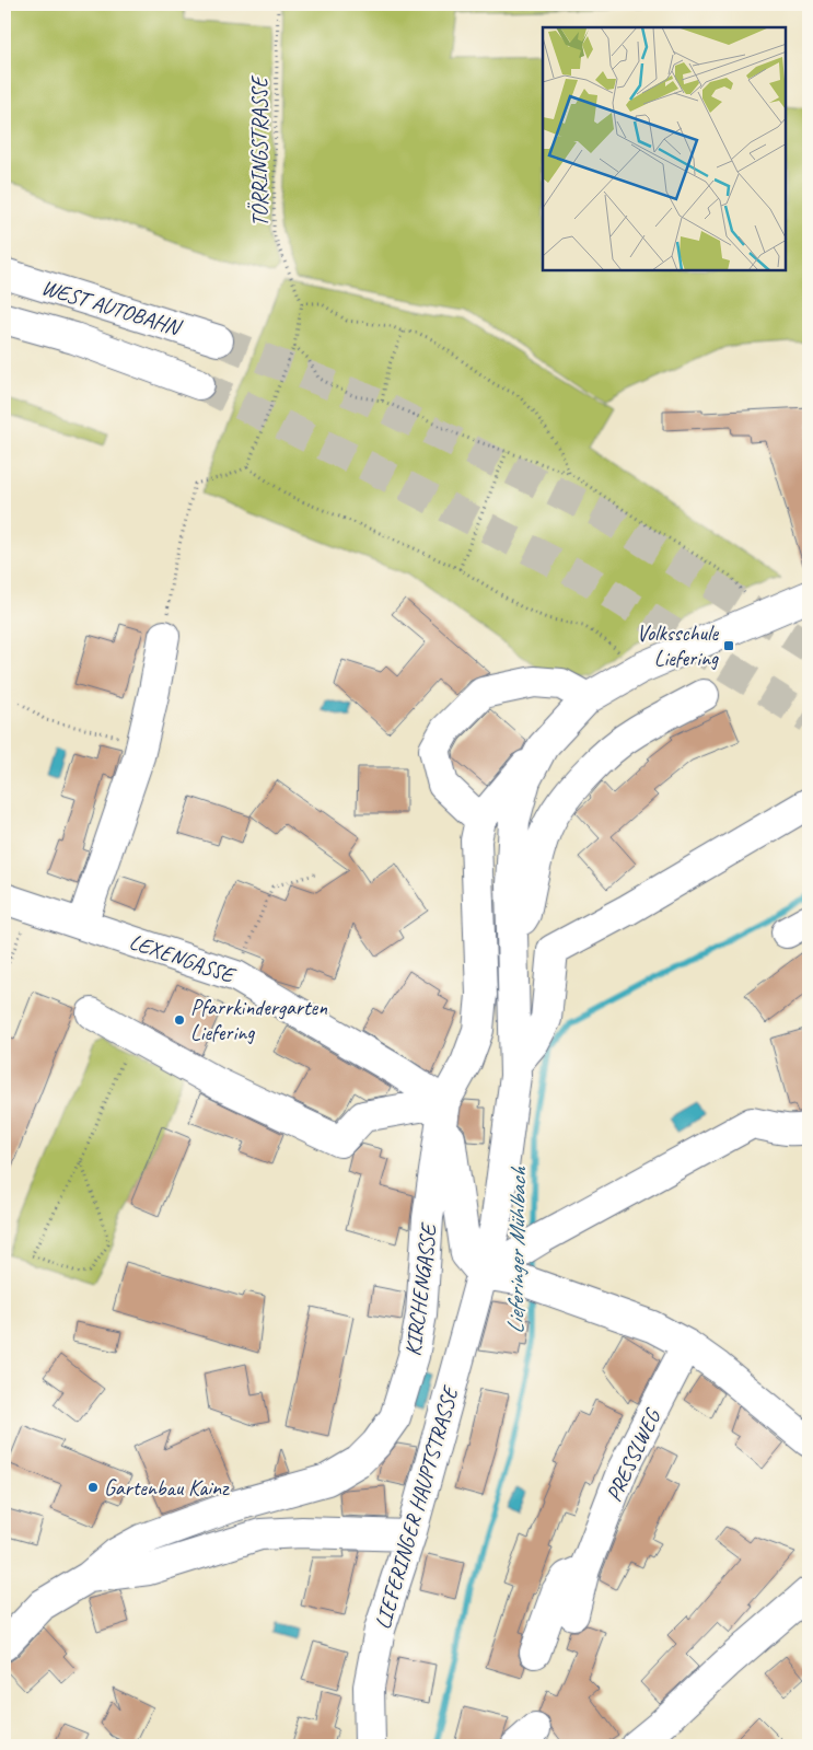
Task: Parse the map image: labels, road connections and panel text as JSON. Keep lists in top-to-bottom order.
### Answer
{
  "streets": {
    "main road": [
      "WEST AUTOBAHN",
      "LEXENGASSE",
      "KIRCHENGASSE",
      "PRESSLWEG",
      "LIEFERINGER HAUPTSTRASSE"
    ],
    "path": ["TÖRRINGSTRASSE"]
  },
  "crossings": [
    ["LEXENGASSE", "KIRCHENGASSE"],
    ["KIRCHENGASSE", "LIEFERINGER HAUPTSTRASSE"]
  ],
  "water": ["Lieferinger Mühlbach"],
  "places": {
    "transit": ["Volksschule Liefering"],
    "other": ["Pfarrkindergarten Liefering", "Gartenbau Kainz"]
  }
}
